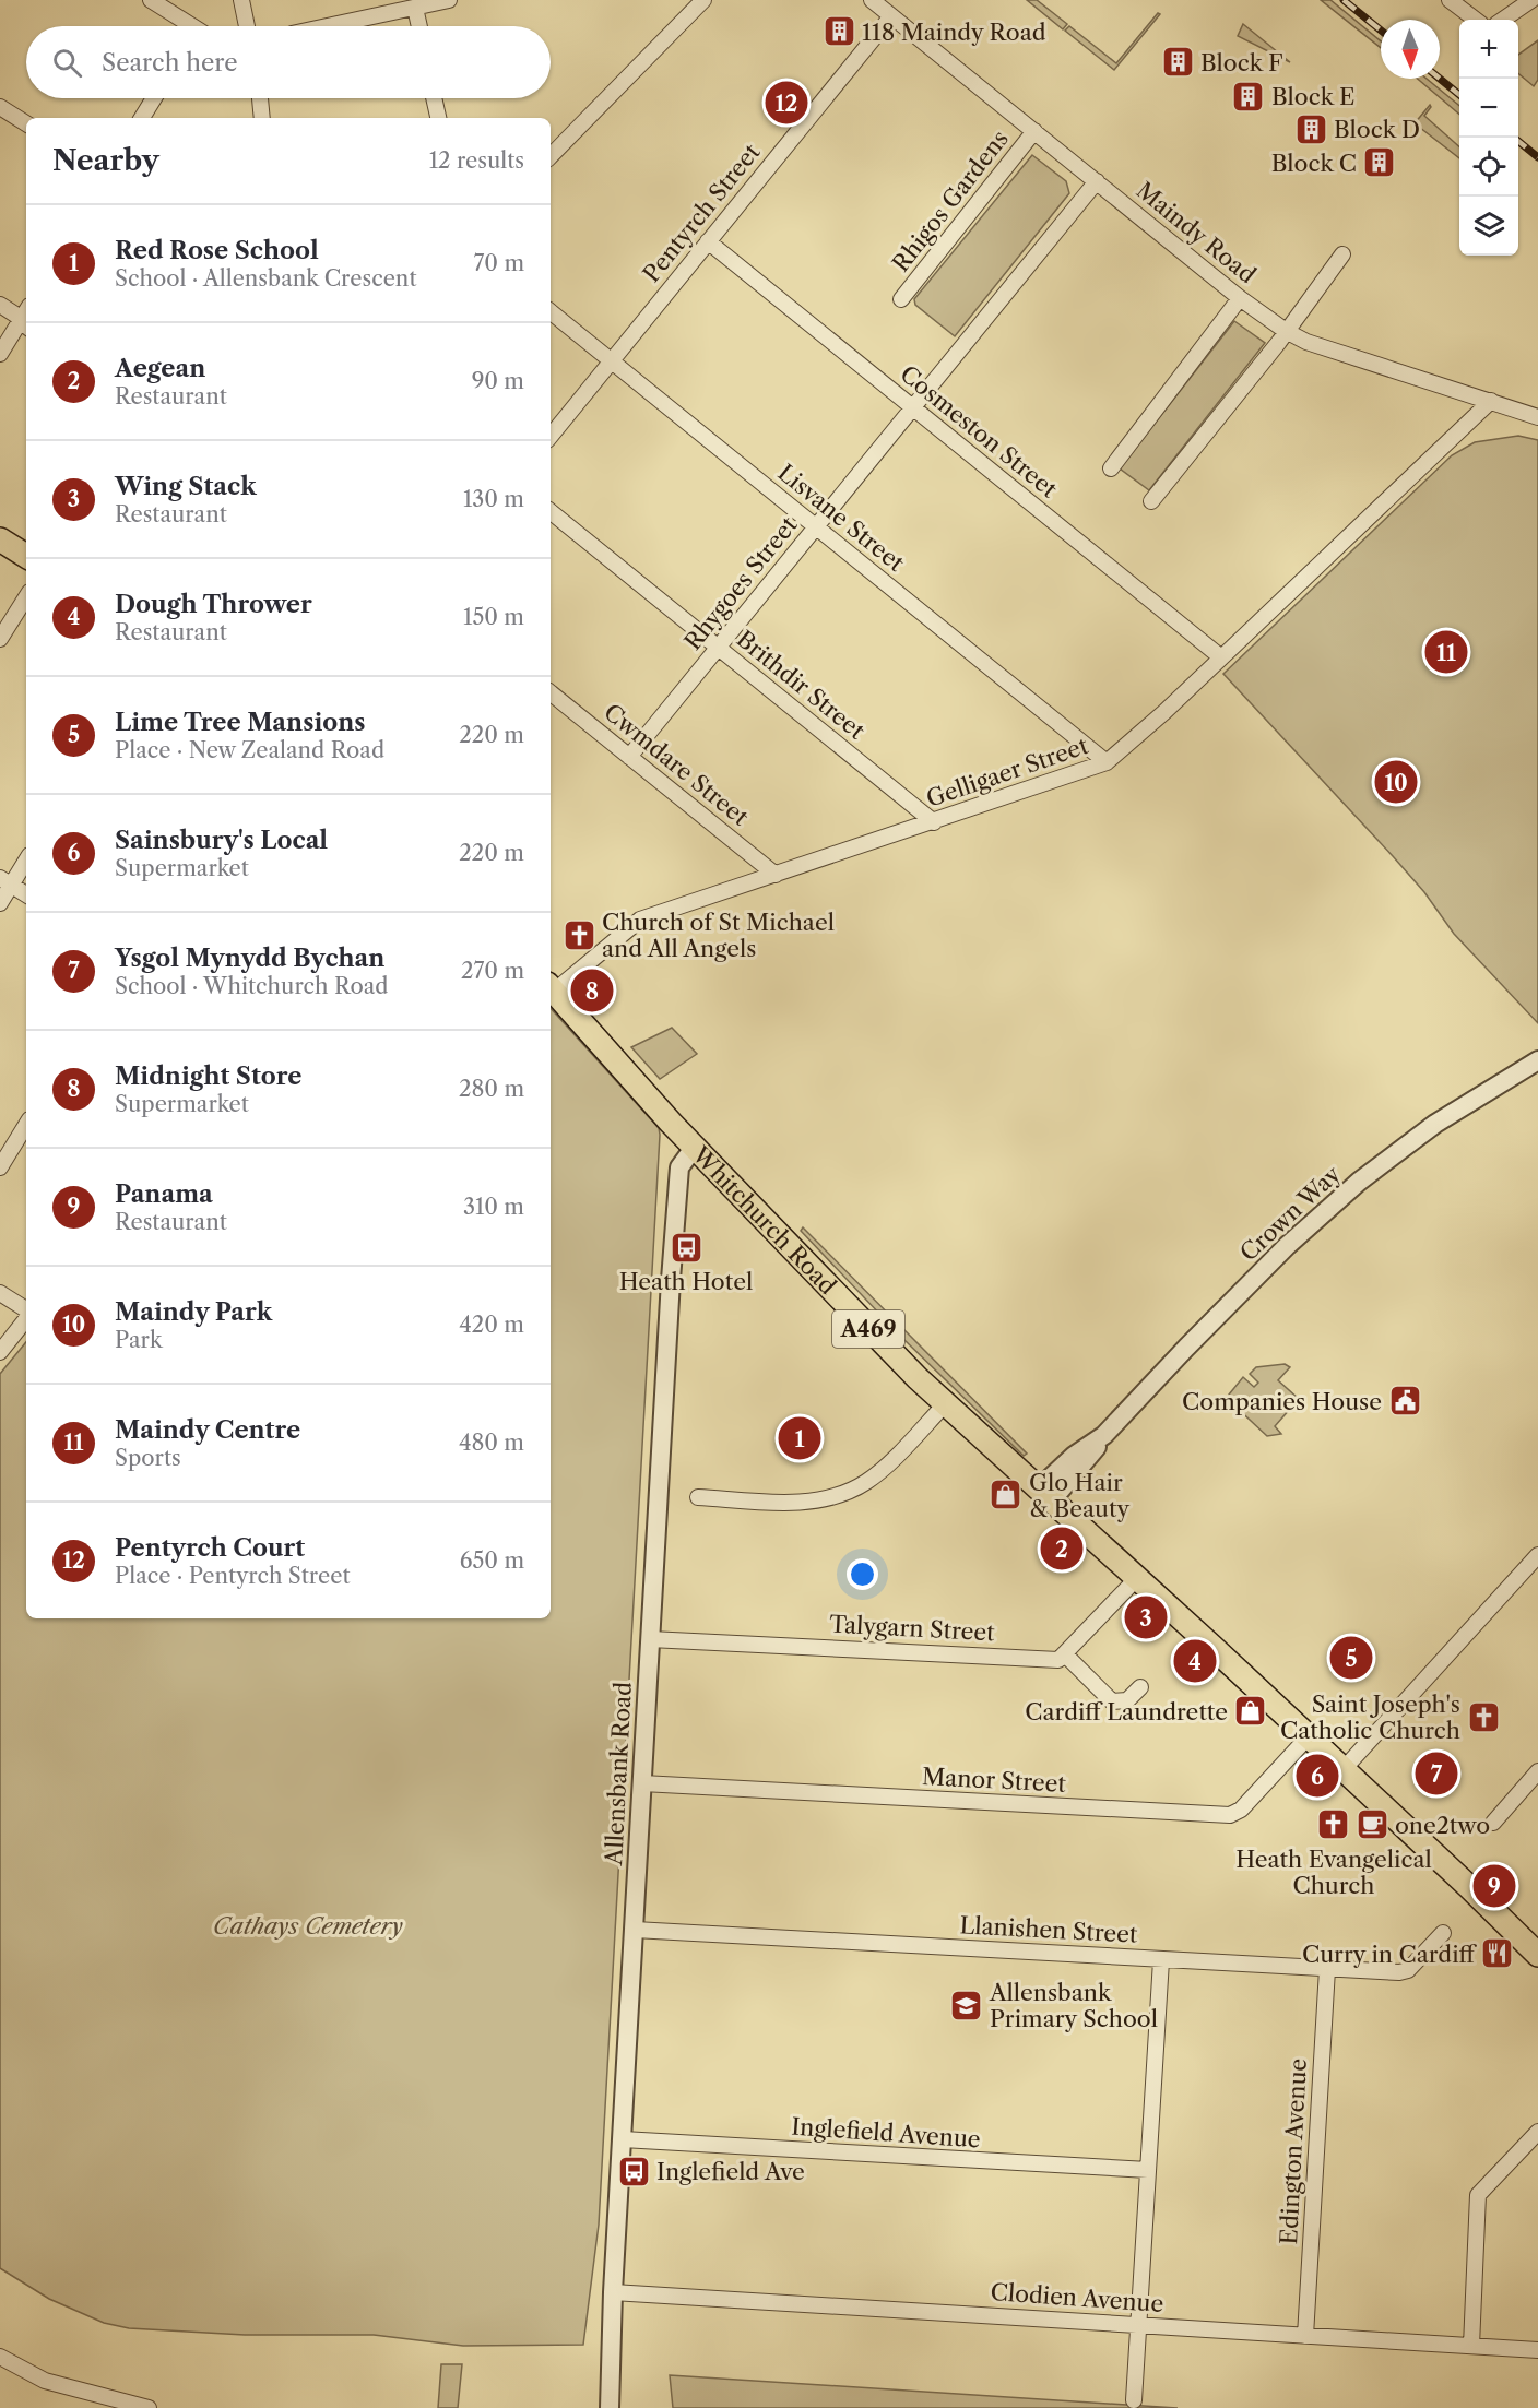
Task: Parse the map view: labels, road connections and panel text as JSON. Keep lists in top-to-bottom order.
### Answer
{
  "streets": {
    "main road": ["Whitchurch Road", "A469"],
    "street": [
      "Rhigos Gardens",
      "Pentyrch Street",
      "Maindy Road",
      "Cosmeston Street",
      "Lisvane Street",
      "Rhygoes Street",
      "Brithdir Street",
      "Cwmdare Street",
      "Gelligaer Street",
      "Crown Way",
      "Talygarn Street",
      "Allensbank Road",
      "Manor Street",
      "Llanishen Street",
      "Inglefield Avenue",
      "Edington Avenue",
      "Clodien Avenue"
    ]
  },
  "crossings": [
    ["Rhigos Gardens", "Maindy Road"],
    ["Pentyrch Street", "Maindy Road"],
    ["Pentyrch Street", "Cosmeston Street"],
    ["Pentyrch Street", "Lisvane Street"],
    ["Maindy Road", "Rhygoes Street"],
    ["Maindy Road", "Gelligaer Street"],
    ["Cosmeston Street", "Rhygoes Street"],
    ["Cosmeston Street", "Gelligaer Street"],
    ["Lisvane Street", "Rhygoes Street"],
    ["Lisvane Street", "Gelligaer Street"],
    ["Rhygoes Street", "Brithdir Street"],
    ["Rhygoes Street", "Cwmdare Street"],
    ["Brithdir Street", "Gelligaer Street"],
    ["Cwmdare Street", "Gelligaer Street"],
    ["Gelligaer Street", "Whitchurch Road"],
    ["Crown Way", "Whitchurch Road"],
    ["Whitchurch Road", "Allensbank Road"],
    ["Whitchurch Road", "Manor Street"],
    ["Talygarn Street", "Allensbank Road"],
    ["Allensbank Road", "Manor Street"],
    ["Allensbank Road", "Llanishen Street"],
    ["Allensbank Road", "Inglefield Avenue"],
    ["Allensbank Road", "Clodien Avenue"],
    ["Llanishen Street", "Edington Avenue"],
    ["Edington Avenue", "Clodien Avenue"]
  ],
  "parks": ["Cathays Cemetery"],
  "places": {
    "building": [
      "118 Maindy Road",
      "Block F",
      "Block E",
      "Block D",
      "Block C"
    ],
    "church": ["Church of St Michael and All Angels", "Saint Joseph's Catholic Church", "Heath Evangelical Church"],
    "bus stop": ["Heath Hotel", "Inglefield Ave"],
    "public building": ["Companies House"],
    "shop": ["Glo Hair & Beauty", "Cardiff Laundrette"],
    "cafe": ["one2two"],
    "restaurant": ["Curry in Cardiff"],
    "school or university": ["Allensbank Primary School"]
  },
  "north": "bottom",
  "page": {
    "map_buttons": ["+", "−"],
    "search": "Search here",
    "pins": [
      "12",
      "11",
      "10",
      "8",
      "1",
      "2",
      "3",
      "5",
      "4",
      "7",
      "6",
      "9"
    ],
    "heading": ["Nearby", "12 results"],
    "list": [
      {
        "mark": "1",
        "name": "Red Rose School",
        "note": "School · Allensbank Crescent",
        "value": "70 m"
      },
      {
        "mark": "2",
        "name": "Aegean",
        "note": "Restaurant",
        "value": "90 m"
      },
      {
        "mark": "3",
        "name": "Wing Stack",
        "note": "Restaurant",
        "value": "130 m"
      },
      {
        "mark": "4",
        "name": "Dough Thrower",
        "note": "Restaurant",
        "value": "150 m"
      },
      {
        "mark": "5",
        "name": "Lime Tree Mansions",
        "note": "Place · New Zealand Road",
        "value": "220 m"
      },
      {
        "mark": "6",
        "name": "Sainsbury's Local",
        "note": "Supermarket",
        "value": "220 m"
      },
      {
        "mark": "7",
        "name": "Ysgol Mynydd Bychan",
        "note": "School · Whitchurch Road",
        "value": "270 m"
      },
      {
        "mark": "8",
        "name": "Midnight Store",
        "note": "Supermarket",
        "value": "280 m"
      },
      {
        "mark": "9",
        "name": "Panama",
        "note": "Restaurant",
        "value": "310 m"
      },
      {
        "mark": "10",
        "name": "Maindy Park",
        "note": "Park",
        "value": "420 m"
      },
      {
        "mark": "11",
        "name": "Maindy Centre",
        "note": "Sports",
        "value": "480 m"
      },
      {
        "mark": "12",
        "name": "Pentyrch Court",
        "note": "Place · Pentyrch Street",
        "value": "650 m"
      }
    ]
  }
}
